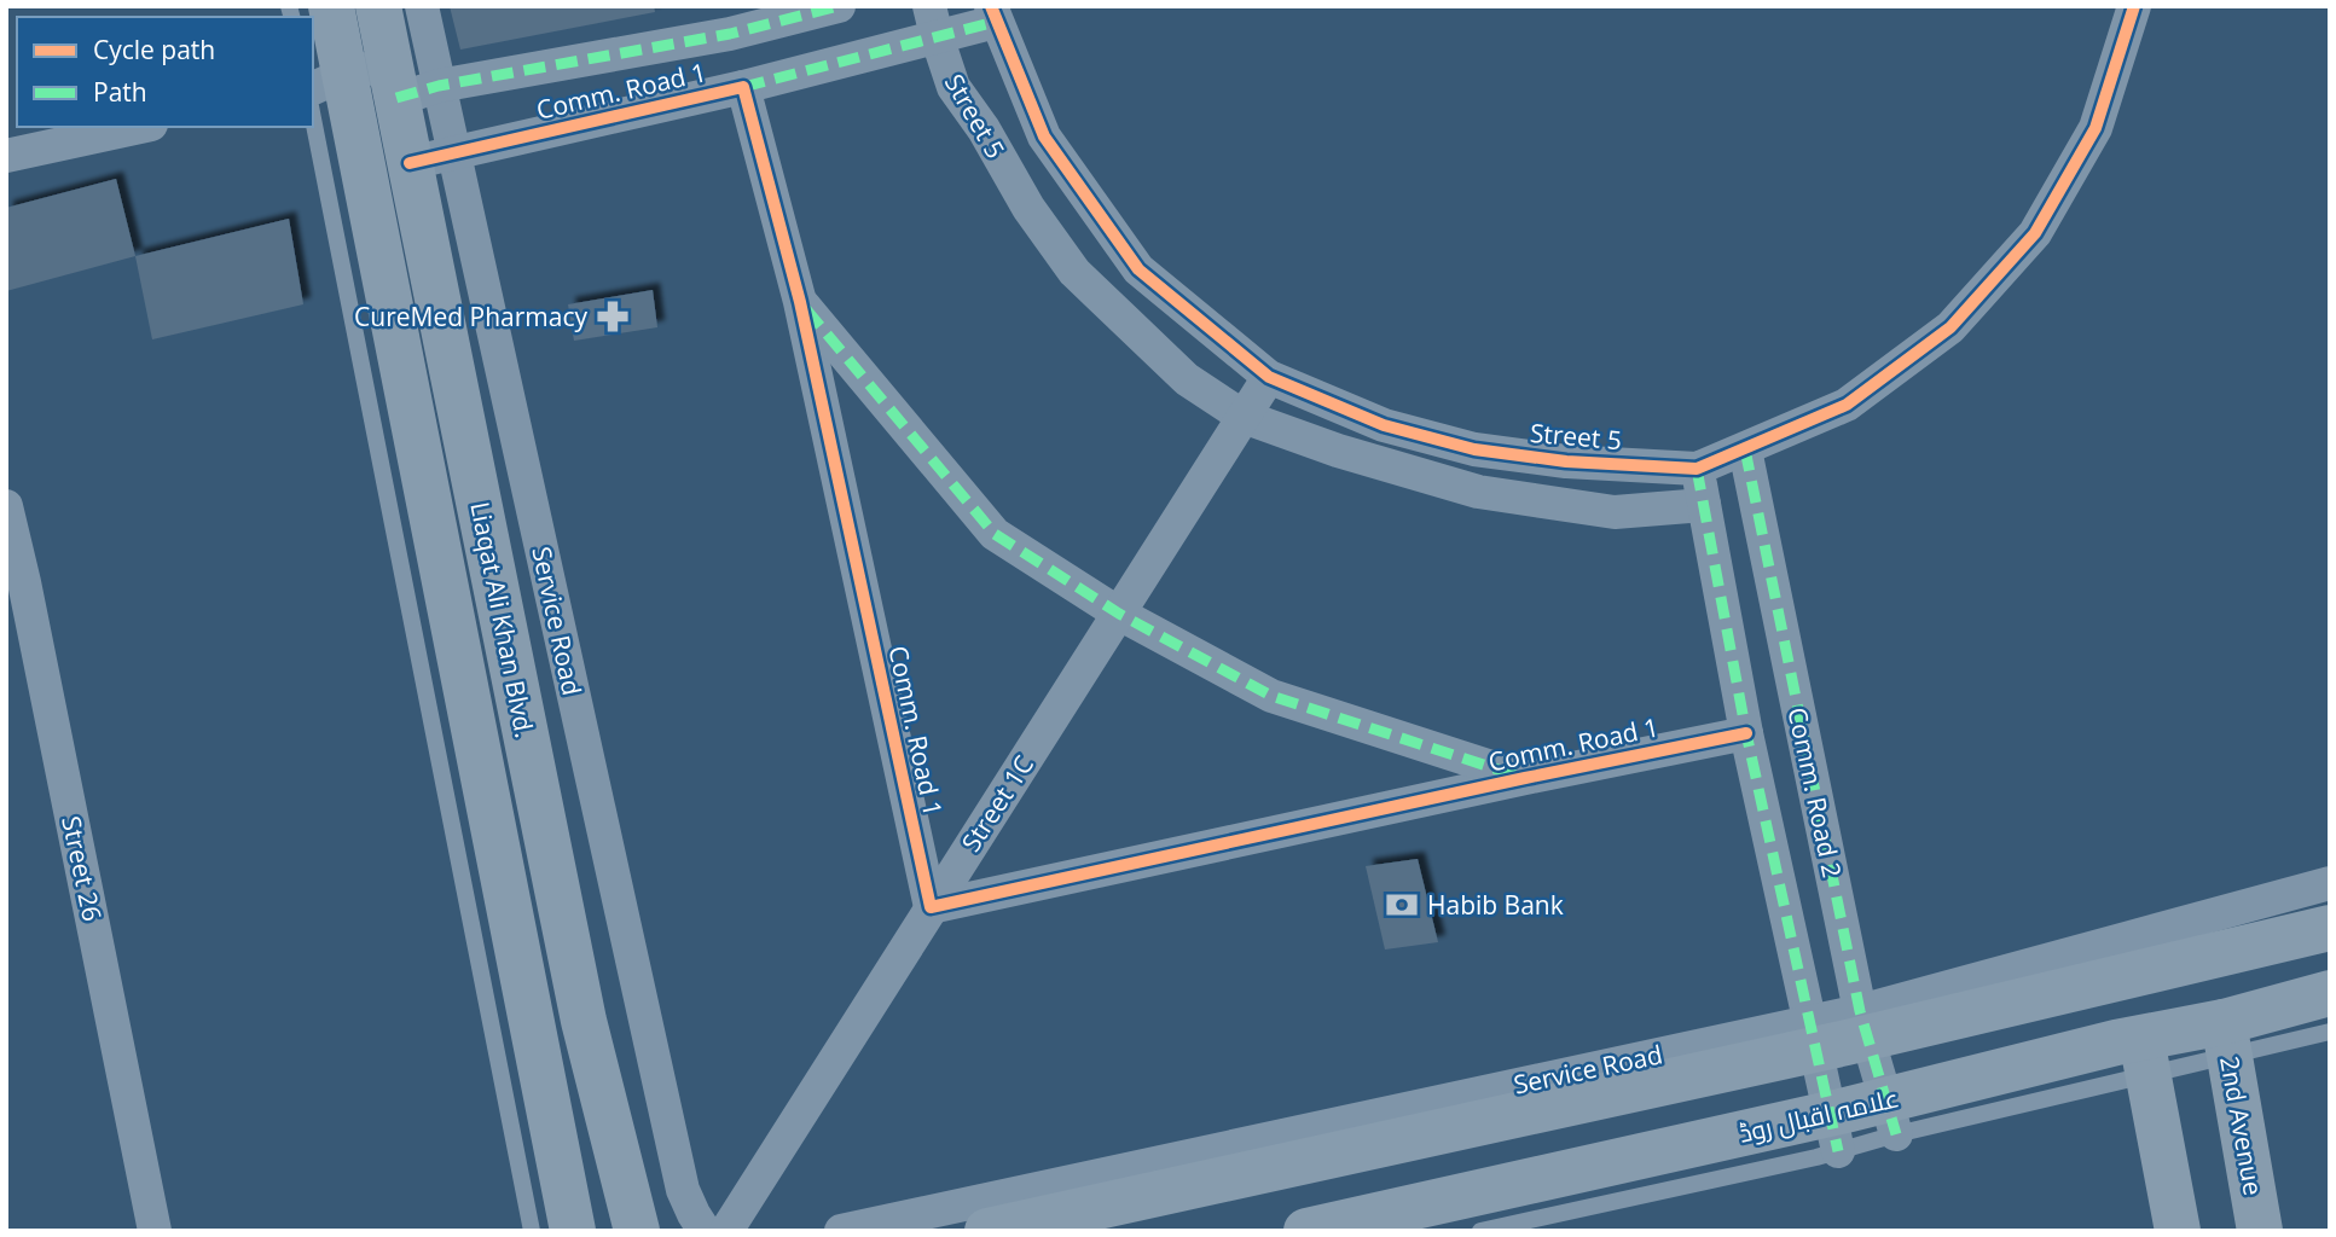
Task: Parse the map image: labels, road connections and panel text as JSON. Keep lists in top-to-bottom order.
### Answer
{
  "streets": {
    "main road": ["Liaqat Ali Khan Blvd.", "علامہ اقبال روڈ", "2nd Avenue"],
    "street": [
      "Comm. Road 1",
      "Street 5",
      "Service Road",
      "Comm. Road 2",
      "Street 1C",
      "Street 26"
    ]
  },
  "crossings": [
    ["Comm. Road 1", "Liaqat Ali Khan Blvd."],
    ["Comm. Road 1", "Service Road"],
    ["Comm. Road 1", "Street 1C"],
    ["Street 5", "Comm. Road 2"],
    ["Street 5", "Street 1C"],
    ["Liaqat Ali Khan Blvd.", "Service Road"],
    ["Comm. Road 2", "علامہ اقبال روڈ"],
    ["علامہ اقبال روڈ", "2nd Avenue"]
  ],
  "places": {
    "pharmacy": ["CureMed Pharmacy"],
    "bank": ["Habib Bank"]
  },
  "legend": ["Cycle path", "Path"]
}
